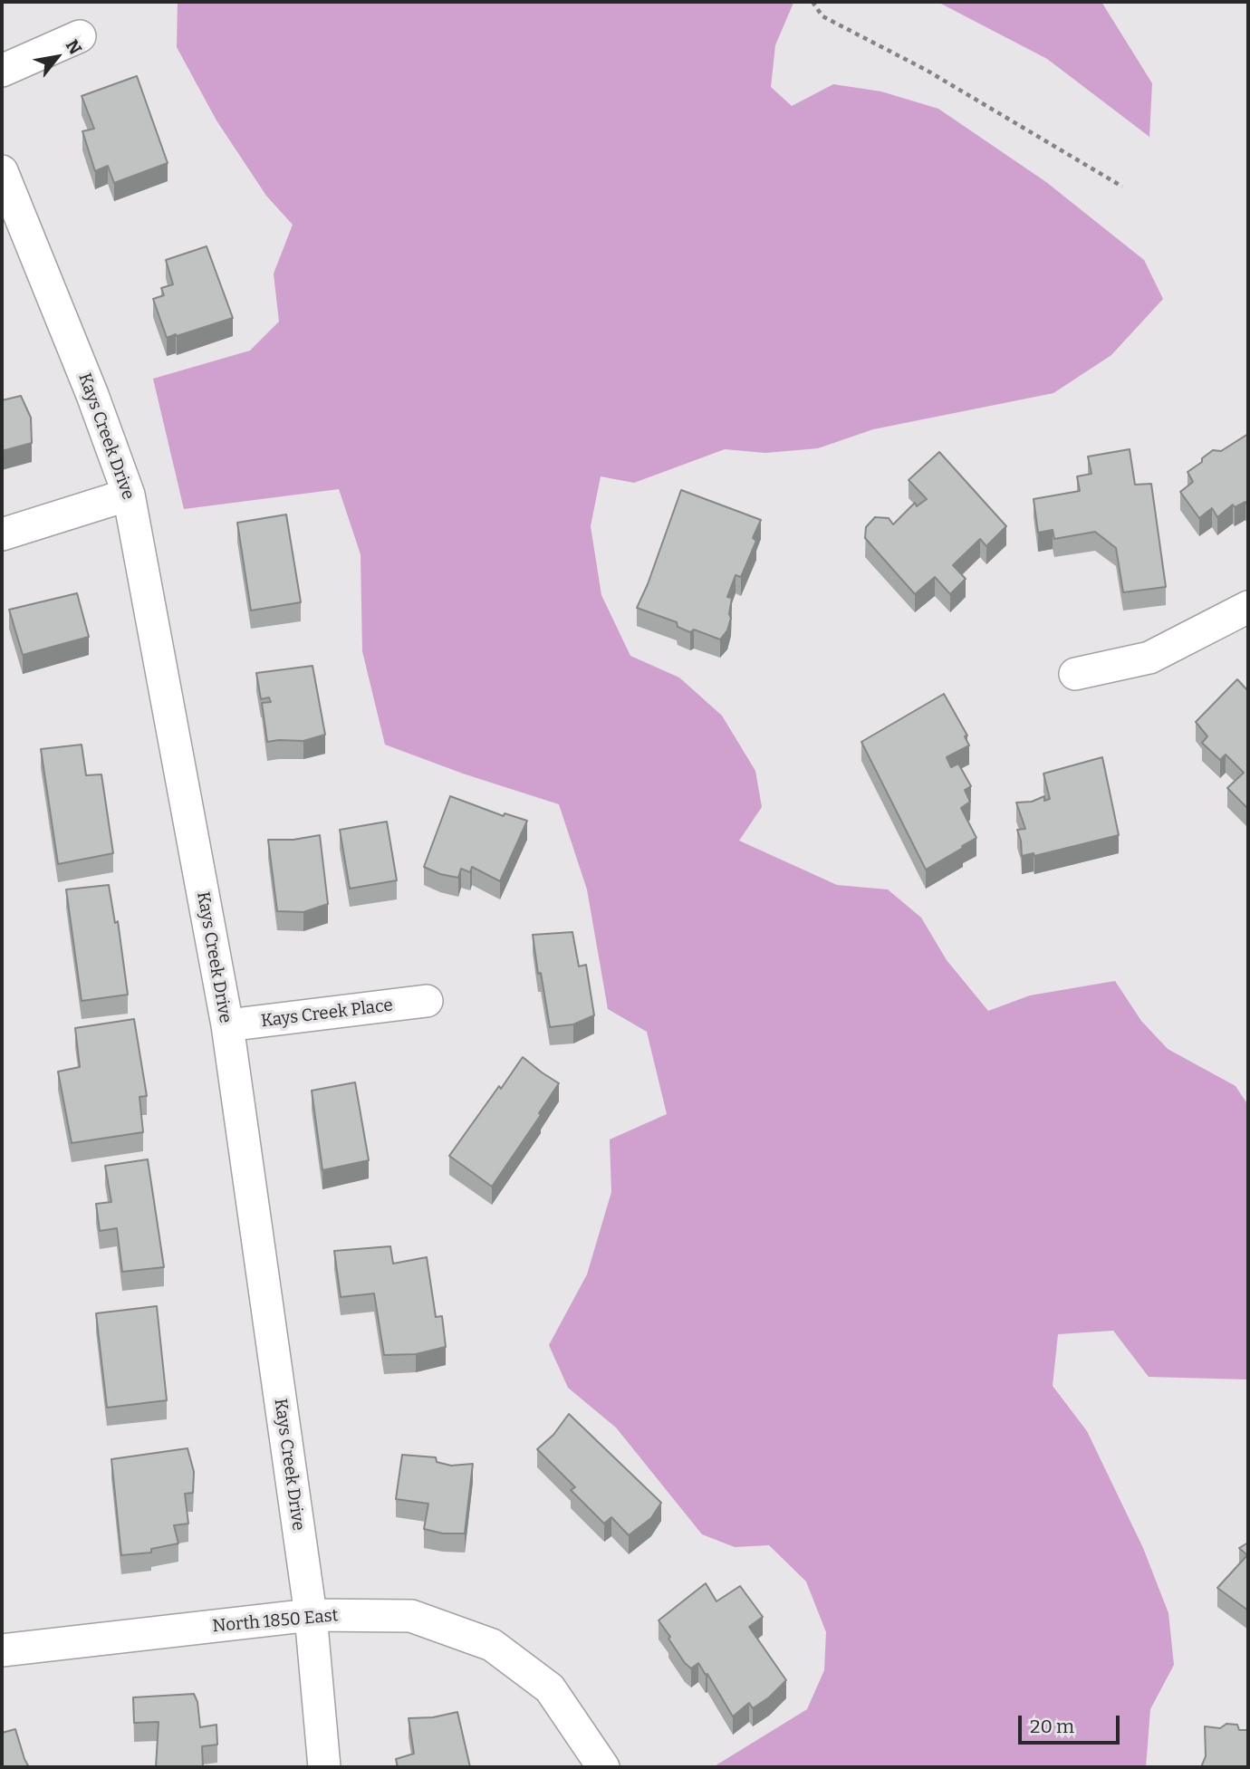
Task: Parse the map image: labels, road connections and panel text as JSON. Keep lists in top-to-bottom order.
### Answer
{
  "streets": {
    "street": ["Kays Creek Drive", "Kays Creek Place", "North 1850 East"]
  },
  "crossings": [
    ["Kays Creek Drive", "Kays Creek Place"],
    ["Kays Creek Drive", "North 1850 East"]
  ],
  "scale_bar": "20 m",
  "north": "top right"
}
